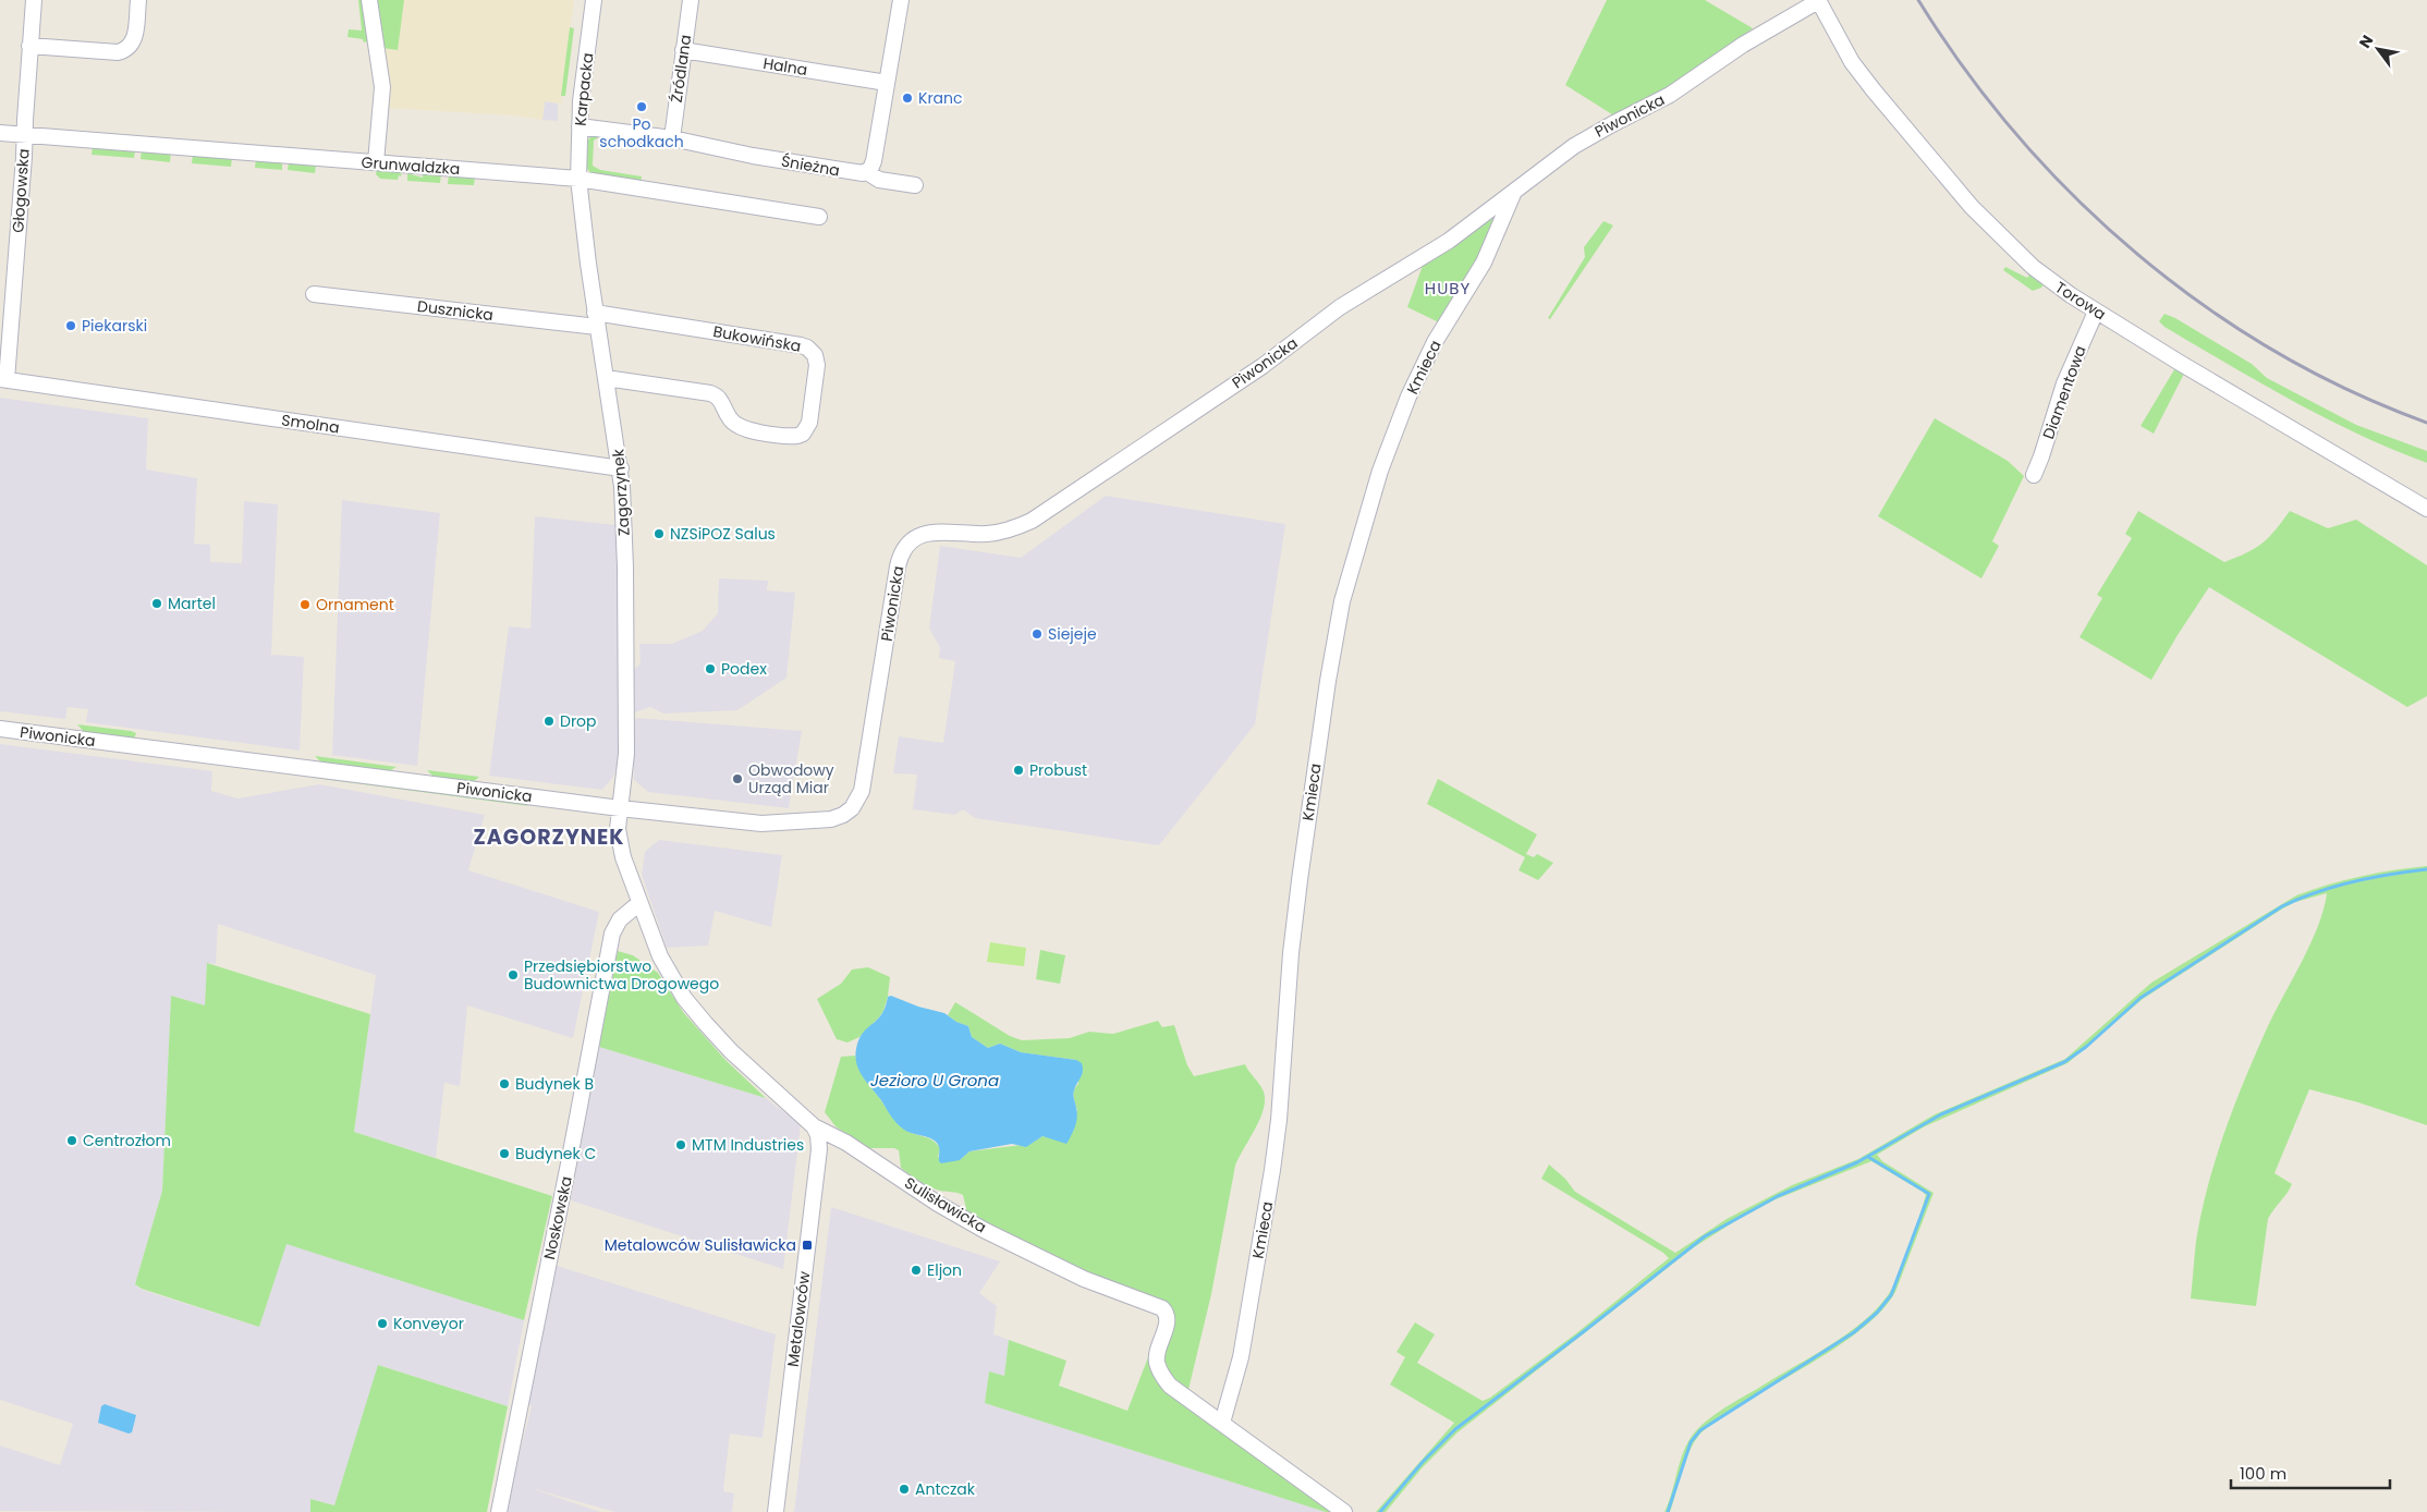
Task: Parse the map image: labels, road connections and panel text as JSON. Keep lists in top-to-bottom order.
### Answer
{
  "streets": {
    "street": [
      "Halna",
      "Źródlana",
      "Karpacka",
      "Piwonicka",
      "Grunwaldzka",
      "Śnieżna",
      "Głogowska",
      "Torowa",
      "Dusznicka",
      "Bukowińska",
      "Kmieca",
      "Diamentowa",
      "Smolna",
      "Zagorzynek",
      "Sulisławicka",
      "Noskowska",
      "Metalowców"
    ]
  },
  "crossings": [
    ["Halna", "Źródlana"],
    ["Źródlana", "Śnieżna"],
    ["Karpacka", "Grunwaldzka"],
    ["Karpacka", "Śnieżna"],
    ["Karpacka", "Zagorzynek"],
    ["Piwonicka", "Torowa"],
    ["Piwonicka", "Kmieca"],
    ["Piwonicka", "Zagorzynek"],
    ["Piwonicka", "Sulisławicka"],
    ["Grunwaldzka", "Głogowska"],
    ["Grunwaldzka", "Zagorzynek"],
    ["Głogowska", "Smolna"],
    ["Torowa", "Diamentowa"],
    ["Dusznicka", "Bukowińska"],
    ["Dusznicka", "Zagorzynek"],
    ["Bukowińska", "Zagorzynek"],
    ["Kmieca", "Sulisławicka"],
    ["Smolna", "Zagorzynek"],
    ["Zagorzynek", "Sulisławicka"],
    ["Sulisławicka", "Noskowska"],
    ["Sulisławicka", "Metalowców"]
  ],
  "districts": ["HUBY", "ZAGORZYNEK"],
  "water": ["Jezioro U Grona"],
  "places": {
    "other": [
      "Kranc",
      "Po schodkach",
      "Piekarski",
      "NZSiPOZ Salus",
      "Martel",
      "Ornament",
      "Siejeje",
      "Podex",
      "Drop",
      "Probust",
      "Obwodowy Urząd Miar",
      "Przedsiębiorstwo Budownictwa Drogowego",
      "Budynek B",
      "Centrozłom",
      "MTM Industries",
      "Budynek C",
      "Eljon",
      "Konveyor",
      "Antczak"
    ],
    "transit": ["Metalowców Sulisławicka"]
  },
  "scale_bar": "100 m",
  "north": "top left"
}
